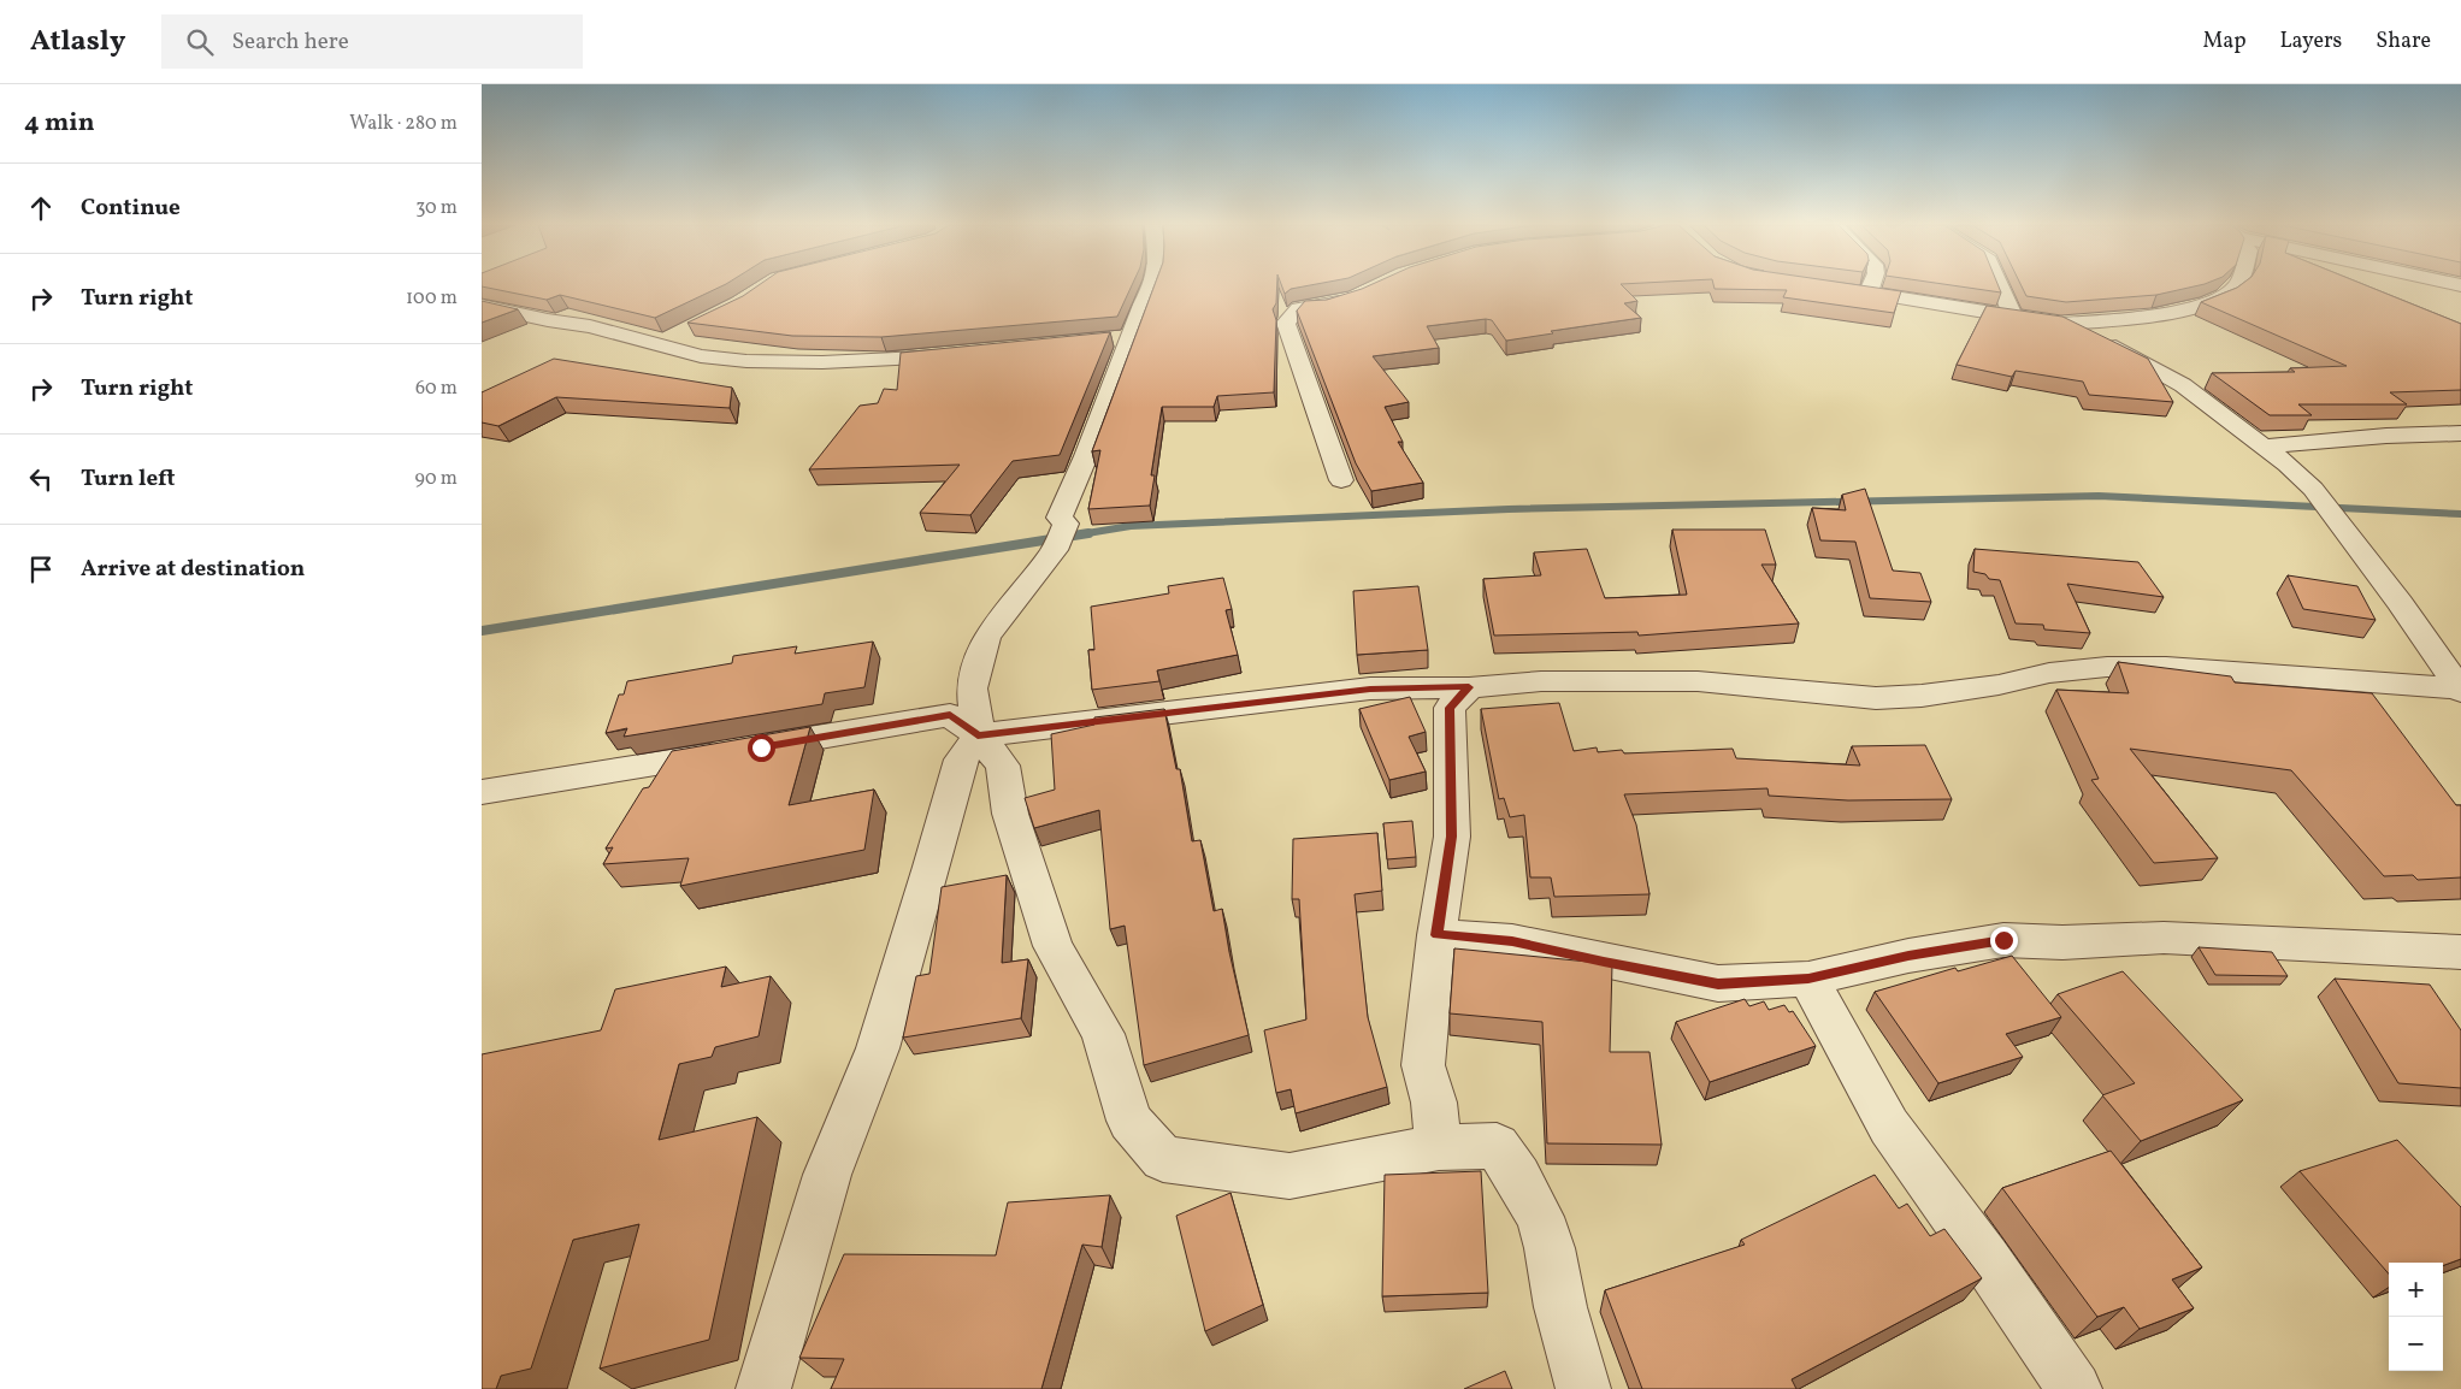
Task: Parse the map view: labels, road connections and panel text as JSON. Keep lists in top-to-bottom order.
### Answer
{
  "page": {
    "header": "Atlasly",
    "search": "Search here",
    "nav": ["Map", "Layers", "Share"],
    "heading": ["4 min", "Walk · 280 m"],
    "list": [
      ["Continue", "30 m"],
      ["Turn right", "100 m"],
      ["Turn right", "60 m"],
      ["Turn left", "90 m"],
      "Arrive at destination"
    ],
    "map_buttons": ["+", "−"]
  }
}
